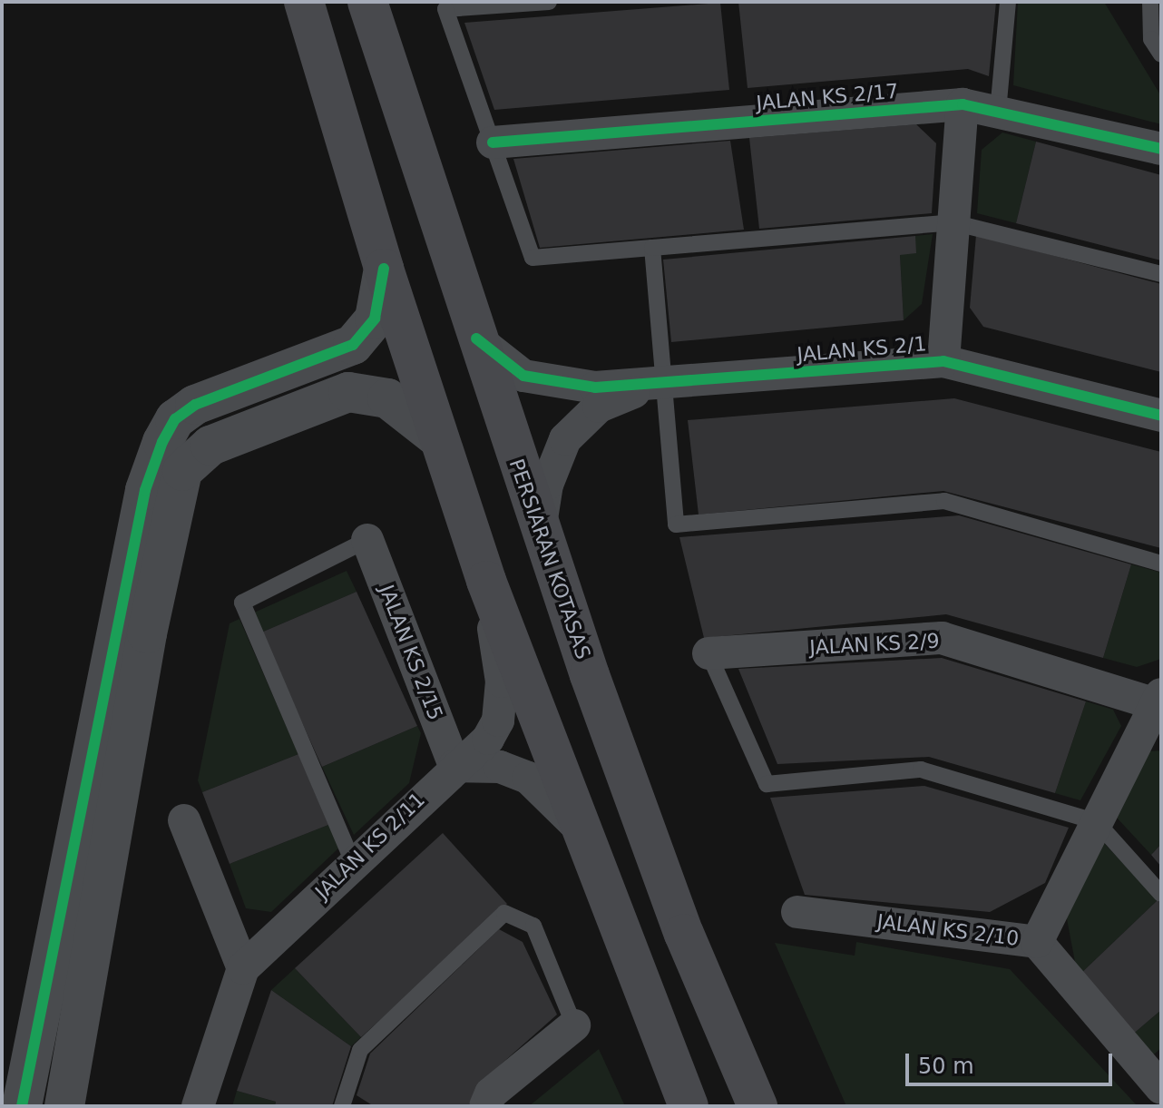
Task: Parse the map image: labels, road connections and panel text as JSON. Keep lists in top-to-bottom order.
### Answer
{
  "streets": {
    "main road": ["PERSIARAN KOTASAS"],
    "street": [
      "JALAN KS 2/17",
      "JALAN KS 2/1",
      "JALAN KS 2/9",
      "JALAN KS 2/15",
      "JALAN KS 2/11",
      "JALAN KS 2/10"
    ]
  },
  "crossings": [
    ["JALAN KS 2/15", "JALAN KS 2/11"]
  ],
  "scale_bar": "50 m"
}
